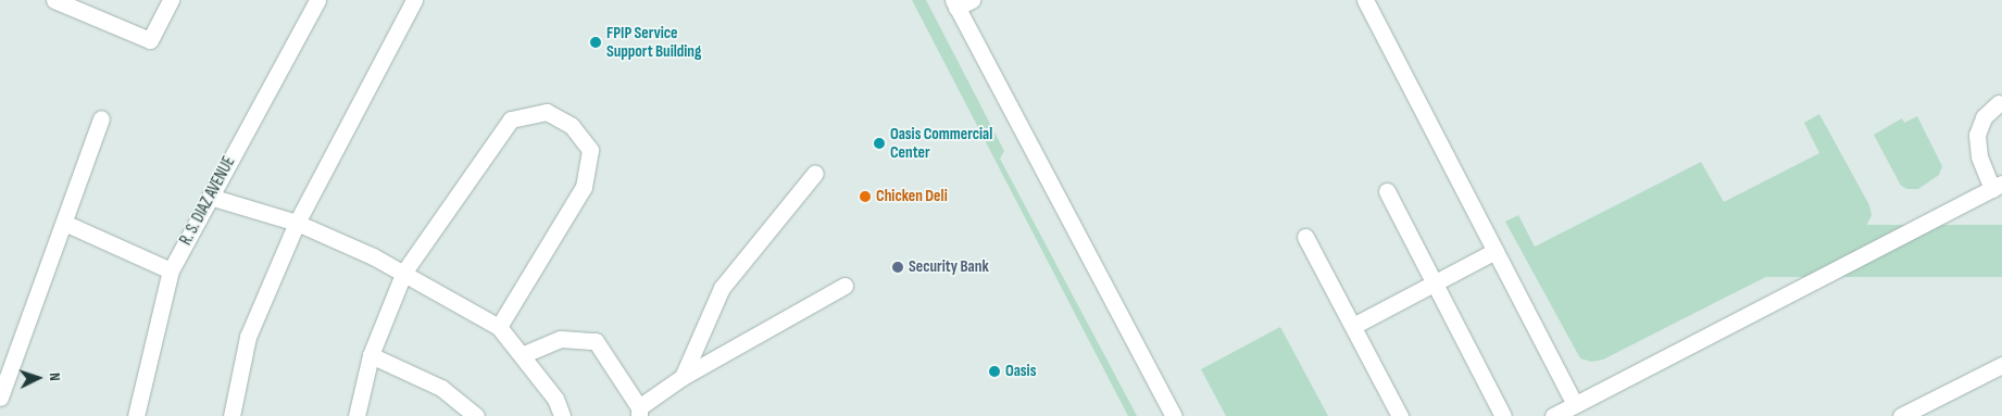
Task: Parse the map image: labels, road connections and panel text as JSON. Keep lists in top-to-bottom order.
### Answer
{
  "streets": {
    "street": ["R. S. DIAZ AVENUE"]
  },
  "places": [
    "FPIP Service Support Building",
    "Oasis Commercial Center",
    "Chicken Deli",
    "Security Bank",
    "Oasis"
  ],
  "north": "right"
}
